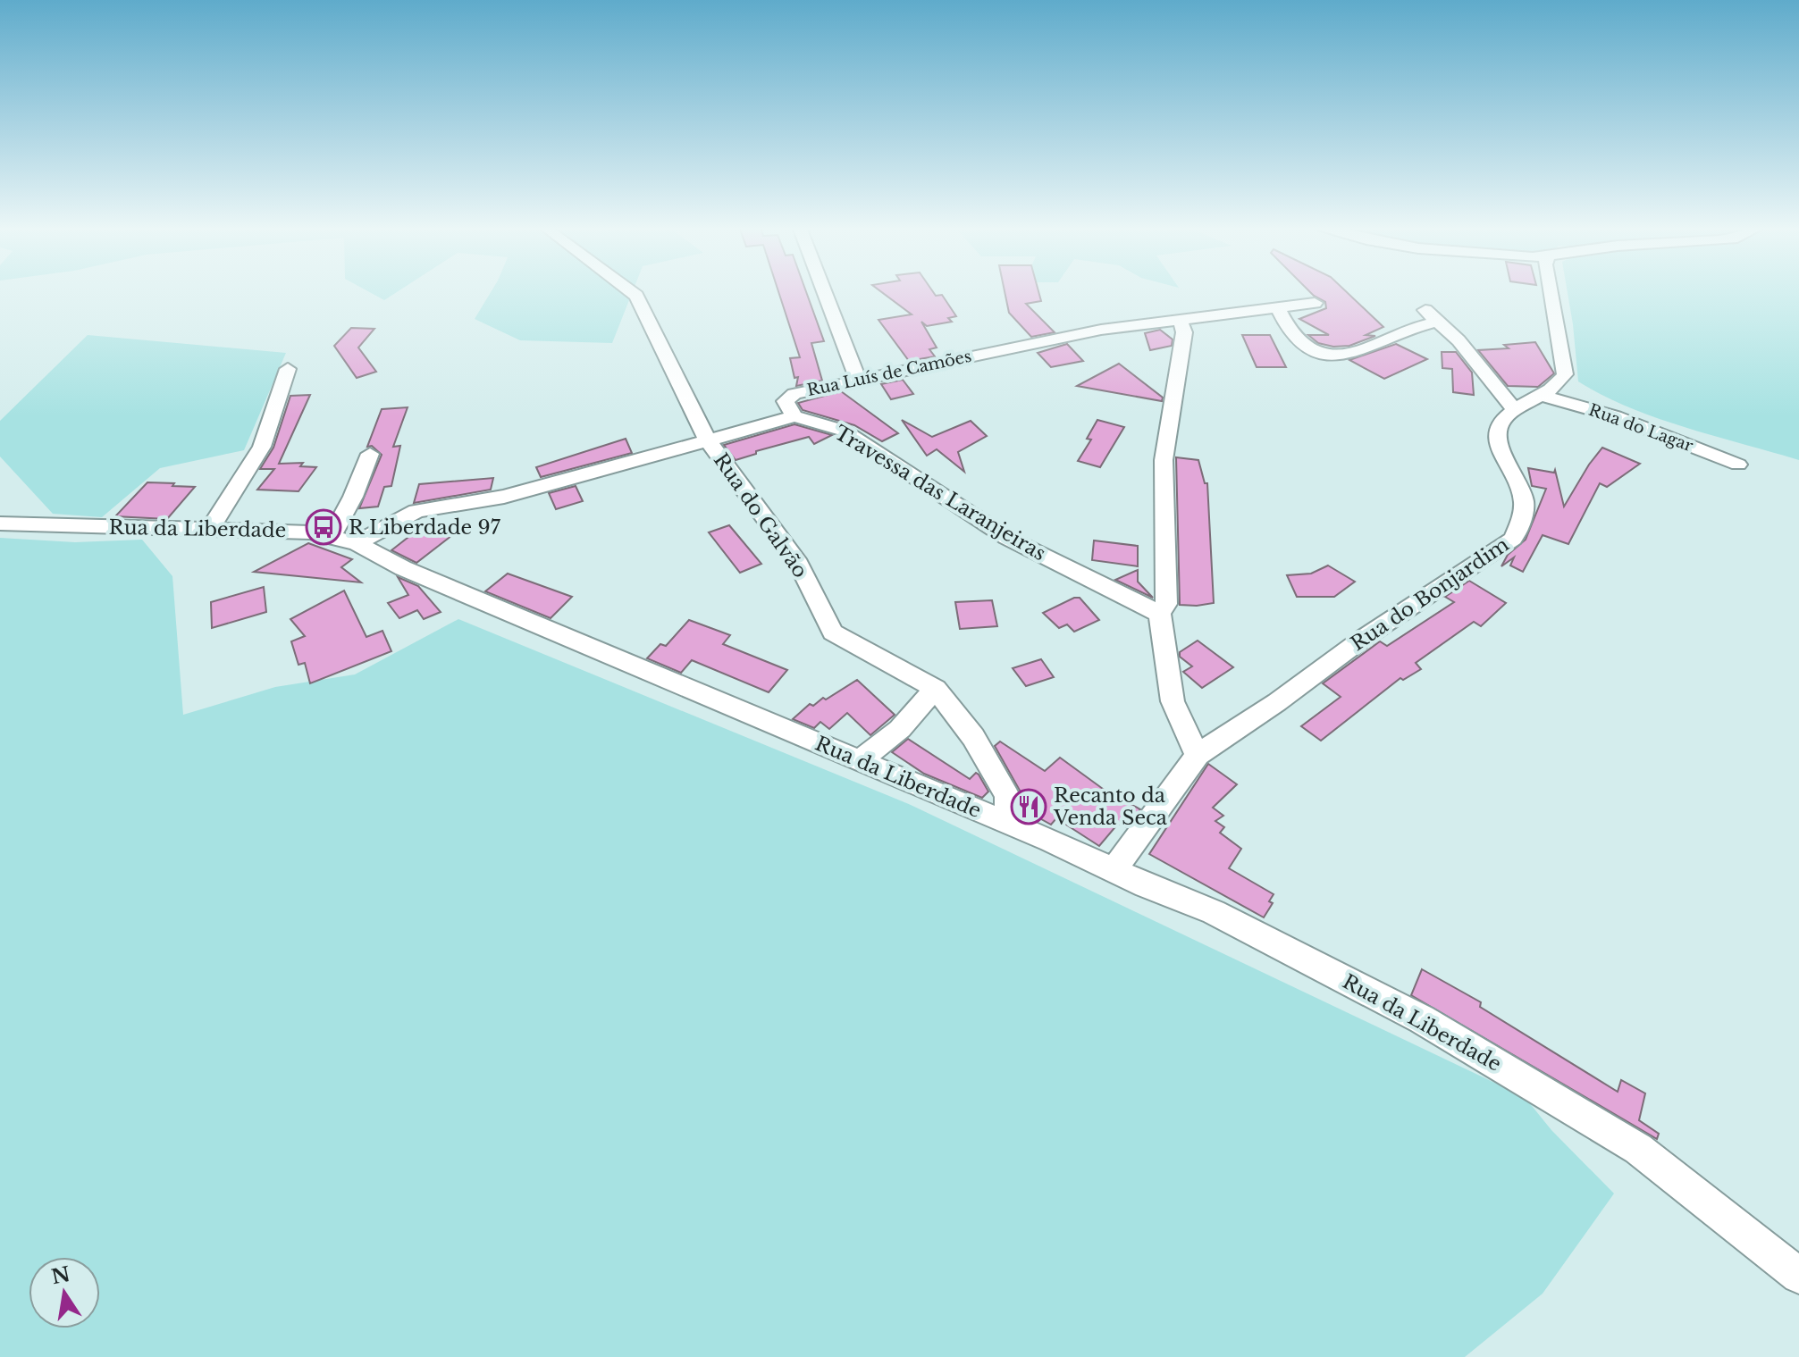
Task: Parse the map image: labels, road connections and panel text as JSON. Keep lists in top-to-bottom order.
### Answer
{
  "streets": {
    "street": [
      "Rua Luís de Camões",
      "Rua do Lagar",
      "Travessa das Laranjeiras",
      "Rua do Galvão",
      "Rua da Liberdade",
      "Rua do Bonjardim"
    ]
  },
  "crossings": [
    ["Rua Luís de Camões", "Travessa das Laranjeiras"],
    ["Rua Luís de Camões", "Rua do Galvão"],
    ["Rua Luís de Camões", "Rua da Liberdade"],
    ["Rua do Lagar", "Rua do Bonjardim"],
    ["Rua do Galvão", "Rua da Liberdade"],
    ["Rua da Liberdade", "Rua do Bonjardim"]
  ],
  "places": {
    "bus stop": ["R Liberdade 97"],
    "restaurant": ["Recanto da Venda Seca"]
  },
  "north": "top"
}
